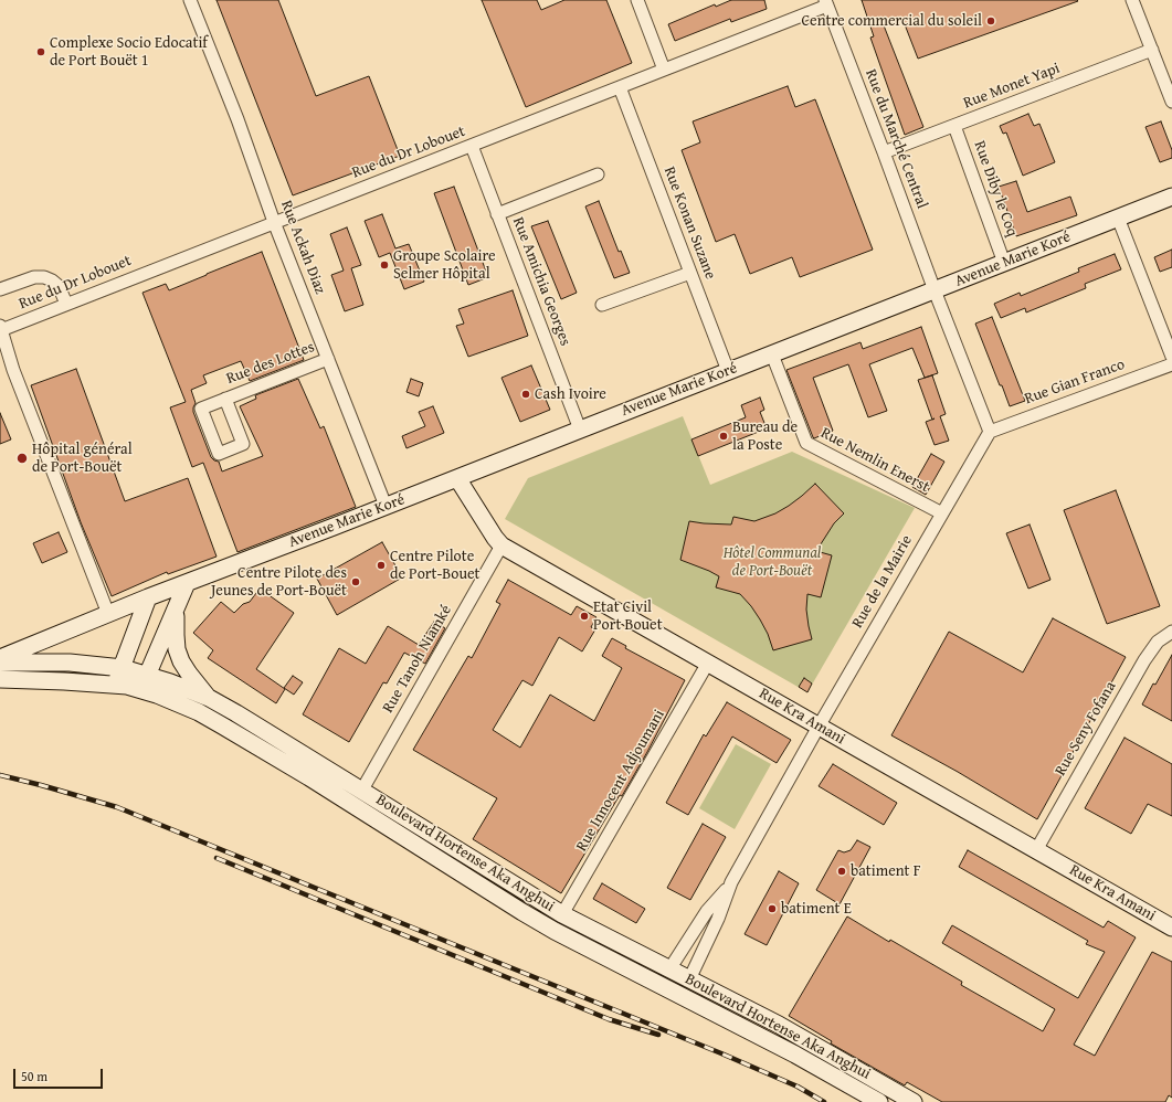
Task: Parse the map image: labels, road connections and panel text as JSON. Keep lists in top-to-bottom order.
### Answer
{
  "streets": {
    "main road": ["Avenue Marie Koré", "Rue Kra Amani", "Boulevard Hortense Aka Anghui"],
    "street": [
      "Rue Monet Yapi",
      "Rue du Marché Central",
      "Rue du Dr Lobouet",
      "Rue Diby le Coq",
      "Rue Konan Suzane",
      "Rue Ackah Diaz",
      "Rue Amichia Georges",
      "Rue des Lottes",
      "Rue Gian Franco",
      "Rue Nemlin Enerst",
      "Rue de la Mairie",
      "Rue Tanoh Niamké",
      "Rue Seny Fofana",
      "Rue Innocent Adjoumani"
    ]
  },
  "crossings": [
    ["Rue Monet Yapi", "Rue du Marché Central"],
    ["Rue Monet Yapi", "Rue Diby le Coq"],
    ["Rue du Marché Central", "Rue du Dr Lobouet"],
    ["Rue du Marché Central", "Avenue Marie Koré"],
    ["Rue du Dr Lobouet", "Rue Konan Suzane"],
    ["Rue du Dr Lobouet", "Rue Ackah Diaz"],
    ["Rue du Dr Lobouet", "Rue Amichia Georges"],
    ["Rue Diby le Coq", "Avenue Marie Koré"],
    ["Rue Konan Suzane", "Avenue Marie Koré"],
    ["Rue Ackah Diaz", "Avenue Marie Koré"],
    ["Rue Ackah Diaz", "Rue des Lottes"],
    ["Avenue Marie Koré", "Rue Amichia Georges"],
    ["Avenue Marie Koré", "Rue Nemlin Enerst"],
    ["Avenue Marie Koré", "Rue Kra Amani"],
    ["Rue Gian Franco", "Rue de la Mairie"],
    ["Rue Nemlin Enerst", "Rue de la Mairie"],
    ["Rue de la Mairie", "Rue Kra Amani"],
    ["Rue de la Mairie", "Boulevard Hortense Aka Anghui"],
    ["Rue Tanoh Niamké", "Rue Kra Amani"],
    ["Rue Tanoh Niamké", "Boulevard Hortense Aka Anghui"],
    ["Rue Kra Amani", "Rue Seny Fofana"],
    ["Rue Kra Amani", "Rue Innocent Adjoumani"],
    ["Rue Innocent Adjoumani", "Boulevard Hortense Aka Anghui"]
  ],
  "parks": ["Hôtel Communal de Port-Bouët"],
  "places": [
    "Centre commercial du soleil",
    "Complexe Socio Edocatif de Port Bouët 1",
    "Groupe Scolaire Selmer Hôpital",
    "Cash Ivoire",
    "Bureau de la Poste",
    "Hôpital général de Port-Bouët",
    "Centre Pilote de Port-Bouet",
    "Centre Pilote des Jeunes de Port-Bouët",
    "Etat Civil Port Bouet",
    "batiment F",
    "batiment E"
  ],
  "scale_bar": "50 m"
}
